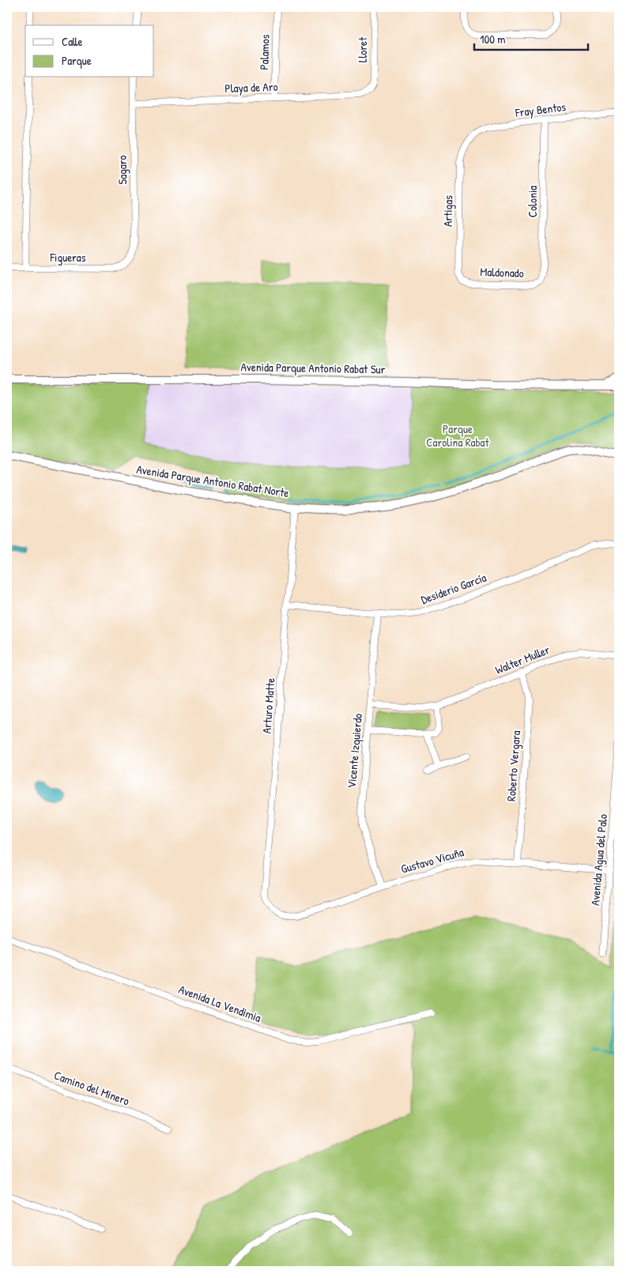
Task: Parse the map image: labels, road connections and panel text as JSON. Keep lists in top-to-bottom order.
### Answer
{
  "streets": {
    "street": [
      "Lloret",
      "Palamos",
      "Playa de Aro",
      "Fray Bentos",
      "Sagaro",
      "Colonia",
      "Artigas",
      "Figueras",
      "Maldonado",
      "Avenida Parque Antonio Rabat Sur",
      "Avenida Parque Antonio Rabat Norte",
      "Desiderio García",
      "Walter Muller",
      "Arturo Matte",
      "Vicente Izquierdo",
      "Roberto Vergara",
      "Avenida Agua del Palo",
      "Gustavo Vicuña",
      "Avenida La Vendimia",
      "Camino del Minero"
    ]
  },
  "crossings": [
    ["Lloret", "Playa de Aro"],
    ["Palamos", "Playa de Aro"],
    ["Playa de Aro", "Sagaro"],
    ["Fray Bentos", "Colonia"],
    ["Fray Bentos", "Artigas"],
    ["Sagaro", "Figueras"],
    ["Colonia", "Maldonado"],
    ["Artigas", "Maldonado"],
    ["Avenida Parque Antonio Rabat Norte", "Arturo Matte"],
    ["Desiderio García", "Arturo Matte"],
    ["Desiderio García", "Vicente Izquierdo"],
    ["Walter Muller", "Vicente Izquierdo"],
    ["Walter Muller", "Roberto Vergara"],
    ["Arturo Matte", "Gustavo Vicuña"],
    ["Vicente Izquierdo", "Gustavo Vicuña"],
    ["Roberto Vergara", "Gustavo Vicuña"],
    ["Avenida Agua del Palo", "Gustavo Vicuña"]
  ],
  "parks": ["Parque Carolina Rabat"],
  "legend": ["Calle", "Parque"],
  "scale_bar": "100 m"
}
